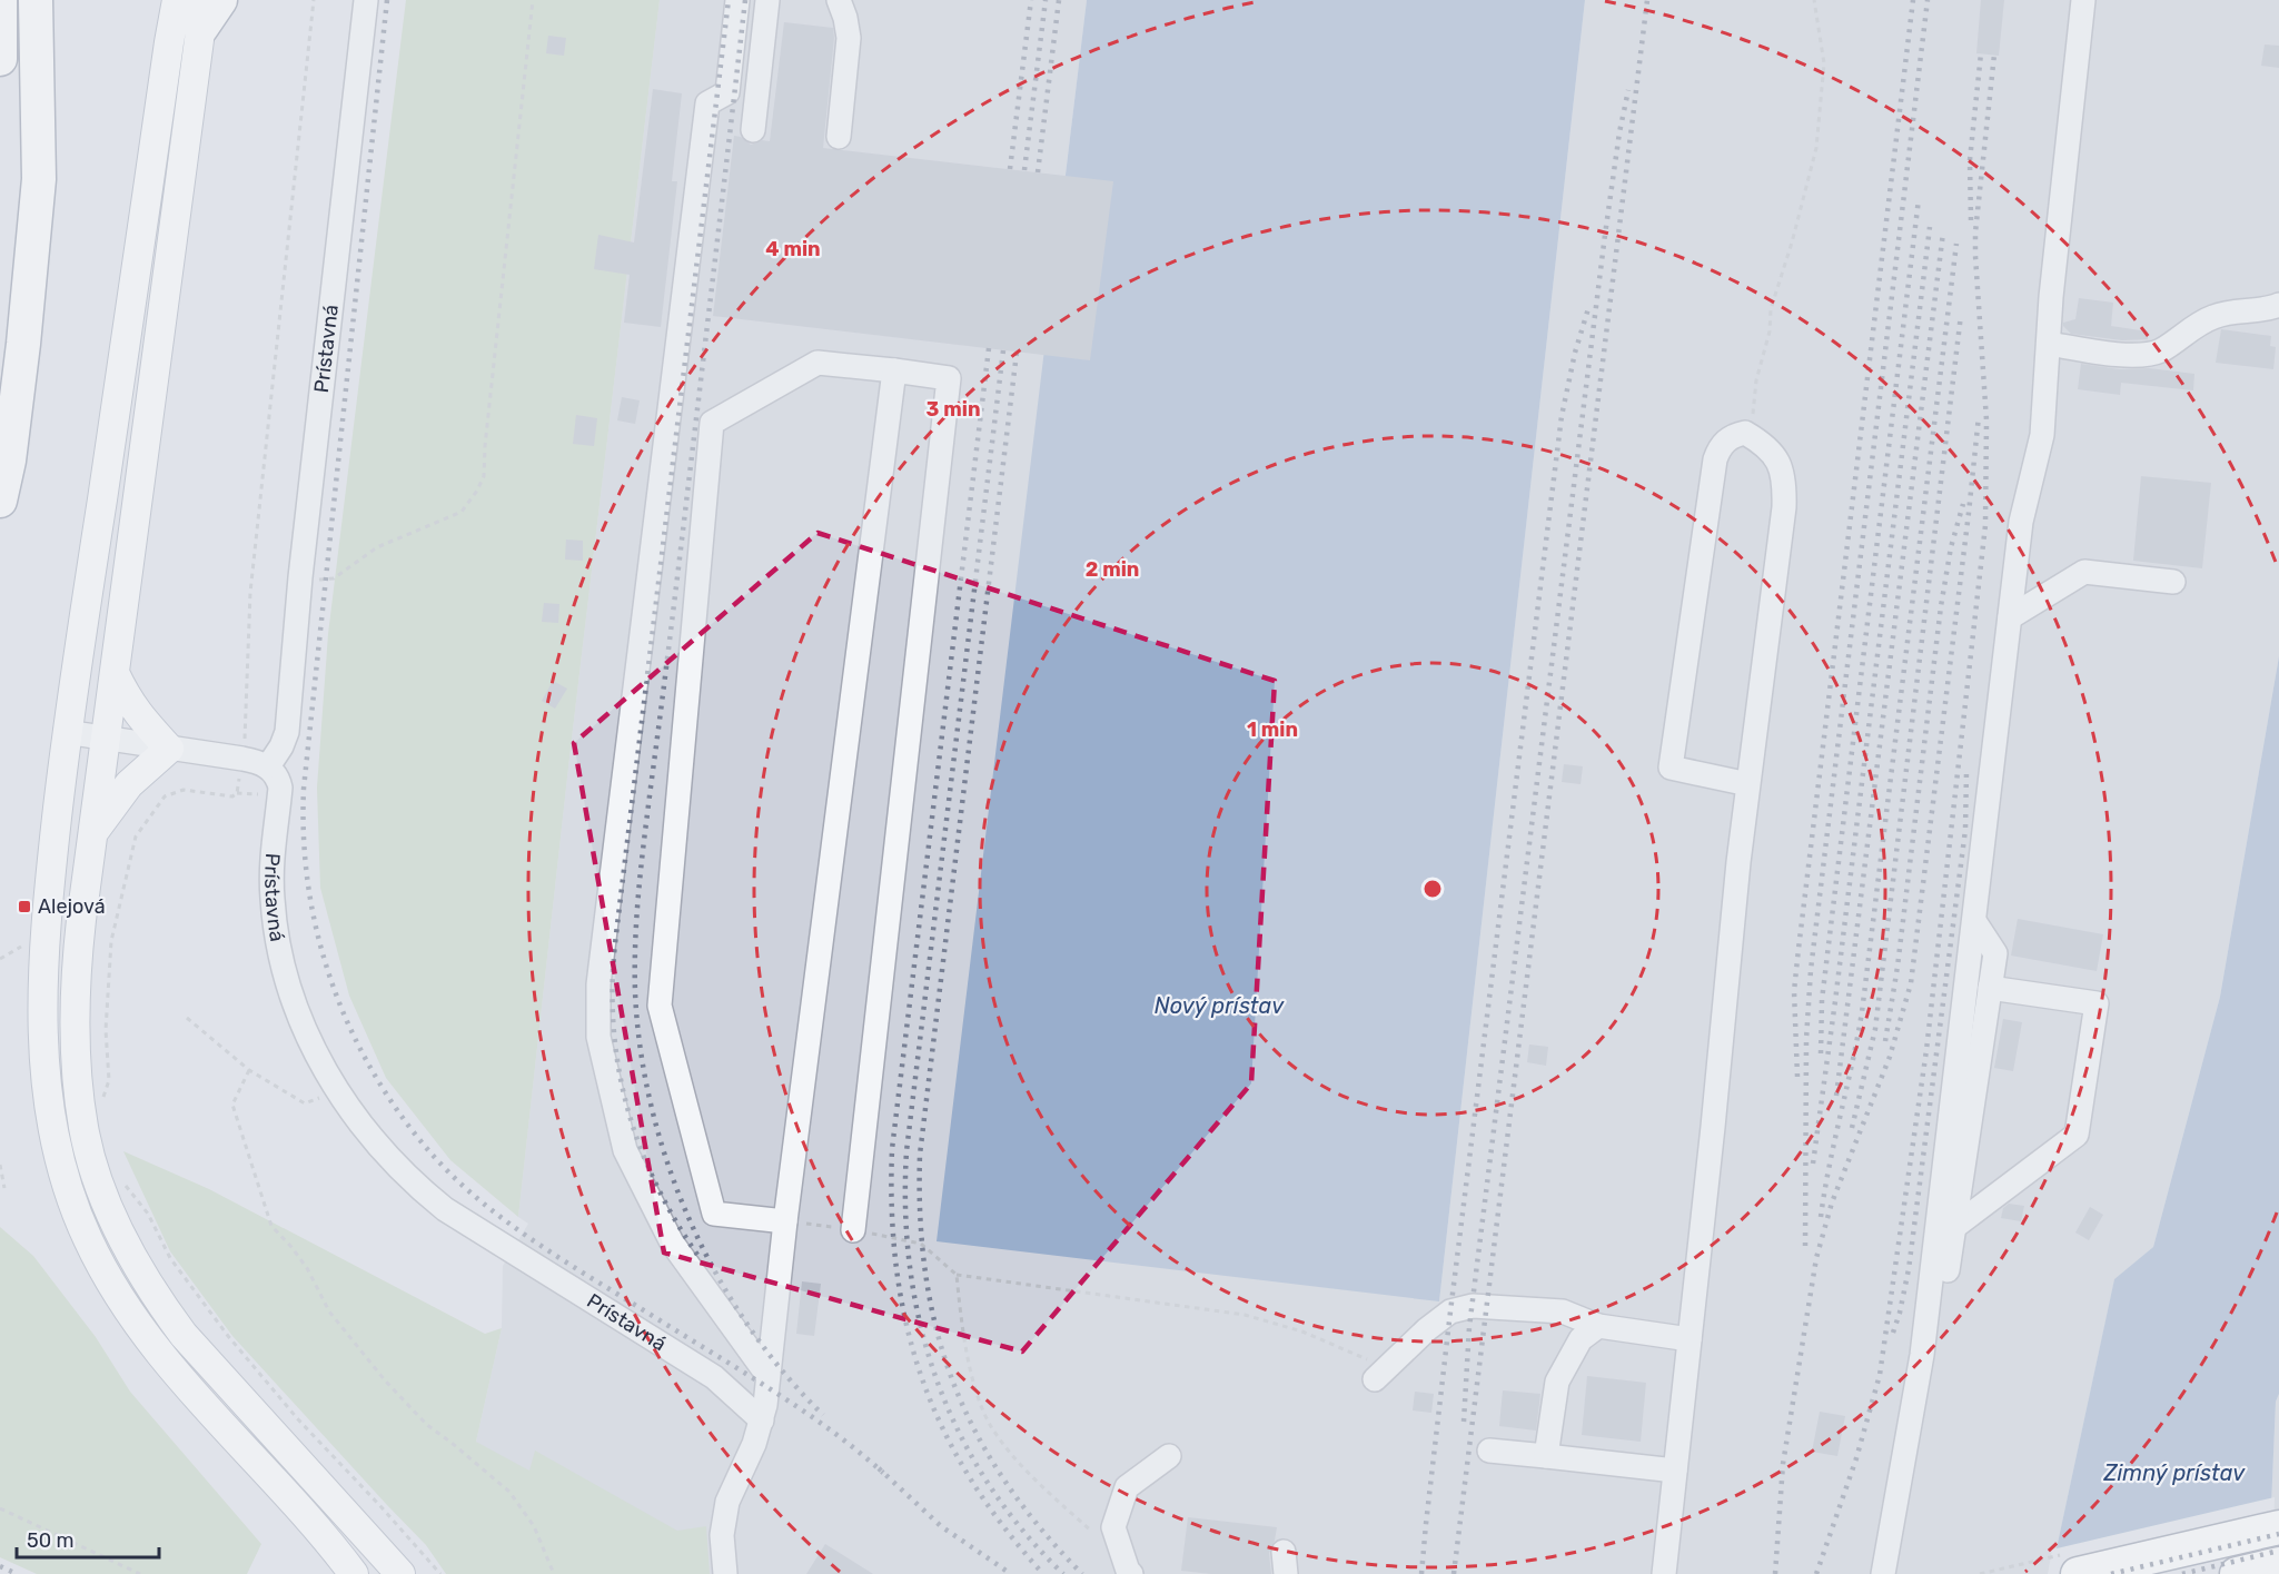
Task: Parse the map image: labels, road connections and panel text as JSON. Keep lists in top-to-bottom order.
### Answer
{
  "streets": {
    "street": ["Prístavná"]
  },
  "water": ["Nový prístav", "Zimný prístav"],
  "places": {
    "transit": ["Alejová"]
  },
  "scale_bar": "50 m",
  "rings": [
    "4 min",
    "3 min",
    "2 min",
    "1 min"
  ]
}
